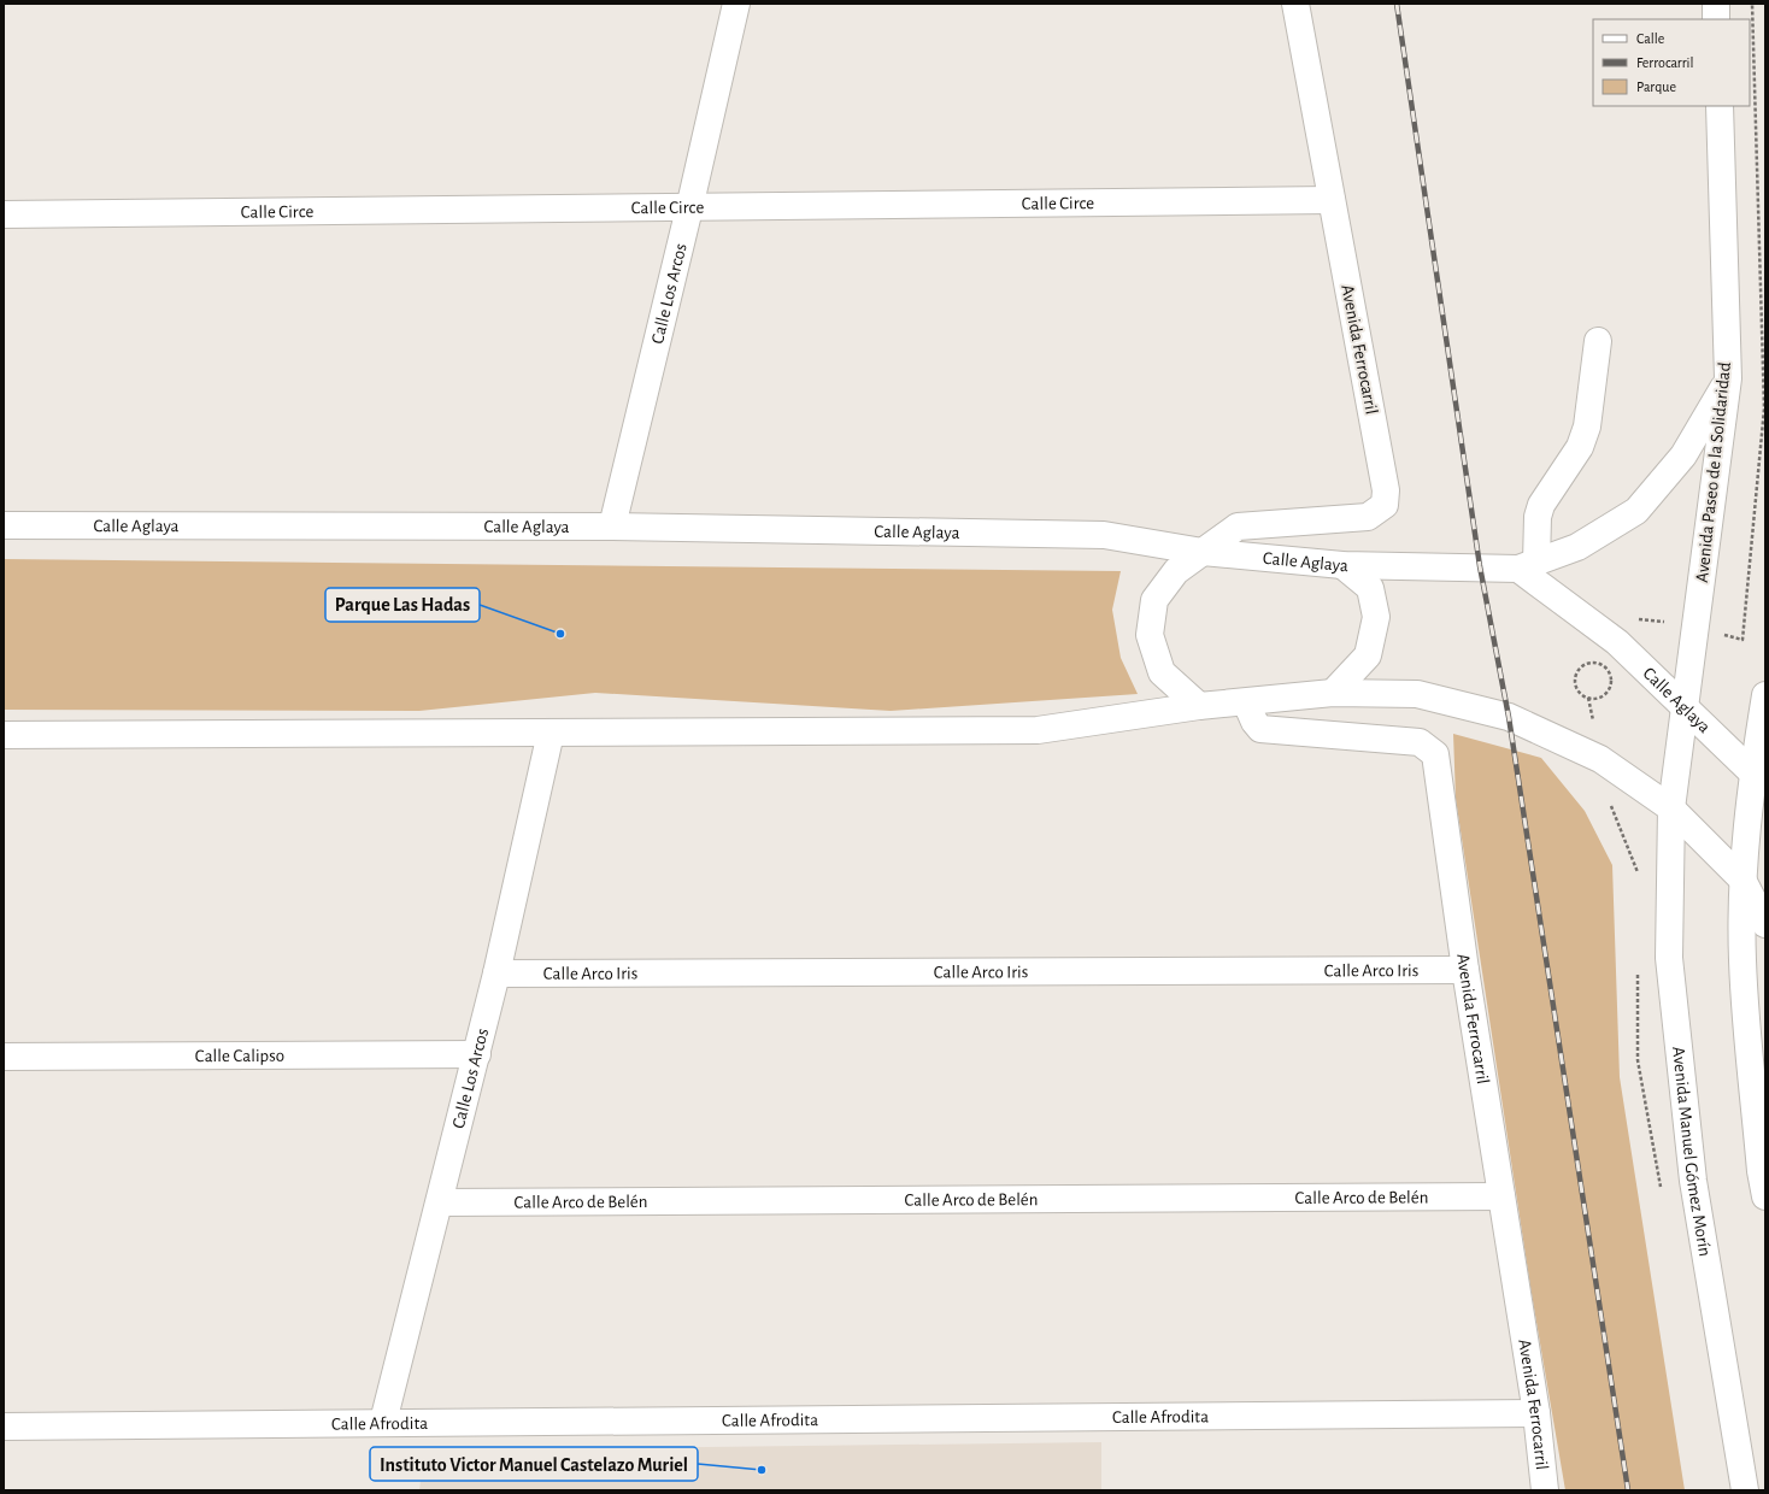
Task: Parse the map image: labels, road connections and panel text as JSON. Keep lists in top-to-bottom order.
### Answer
{
  "streets": {
    "street": [
      "Calle Circe",
      "Calle Los Arcos",
      "Avenida Ferrocarril",
      "Avenida Paseo de la Solidaridad",
      "Calle Aglaya",
      "Calle Arco Iris",
      "Calle Calipso",
      "Avenida Manuel Gómez Morín",
      "Calle Arco de Belén",
      "Calle Afrodita"
    ]
  },
  "crossings": [
    ["Calle Circe", "Calle Los Arcos"],
    ["Calle Circe", "Avenida Ferrocarril"],
    ["Calle Los Arcos", "Calle Aglaya"],
    ["Calle Los Arcos", "Calle Arco Iris"],
    ["Calle Los Arcos", "Calle Calipso"],
    ["Calle Los Arcos", "Calle Arco de Belén"],
    ["Calle Los Arcos", "Calle Afrodita"],
    ["Avenida Ferrocarril", "Calle Aglaya"],
    ["Avenida Ferrocarril", "Calle Arco Iris"],
    ["Avenida Ferrocarril", "Calle Arco de Belén"],
    ["Avenida Ferrocarril", "Calle Afrodita"],
    ["Avenida Paseo de la Solidaridad", "Calle Aglaya"],
    ["Avenida Paseo de la Solidaridad", "Avenida Manuel Gómez Morín"]
  ],
  "places": ["Parque Las Hadas", "Instituto Victor Manuel Castelazo Muriel"],
  "legend": ["Calle", "Ferrocarril", "Parque"]
}
